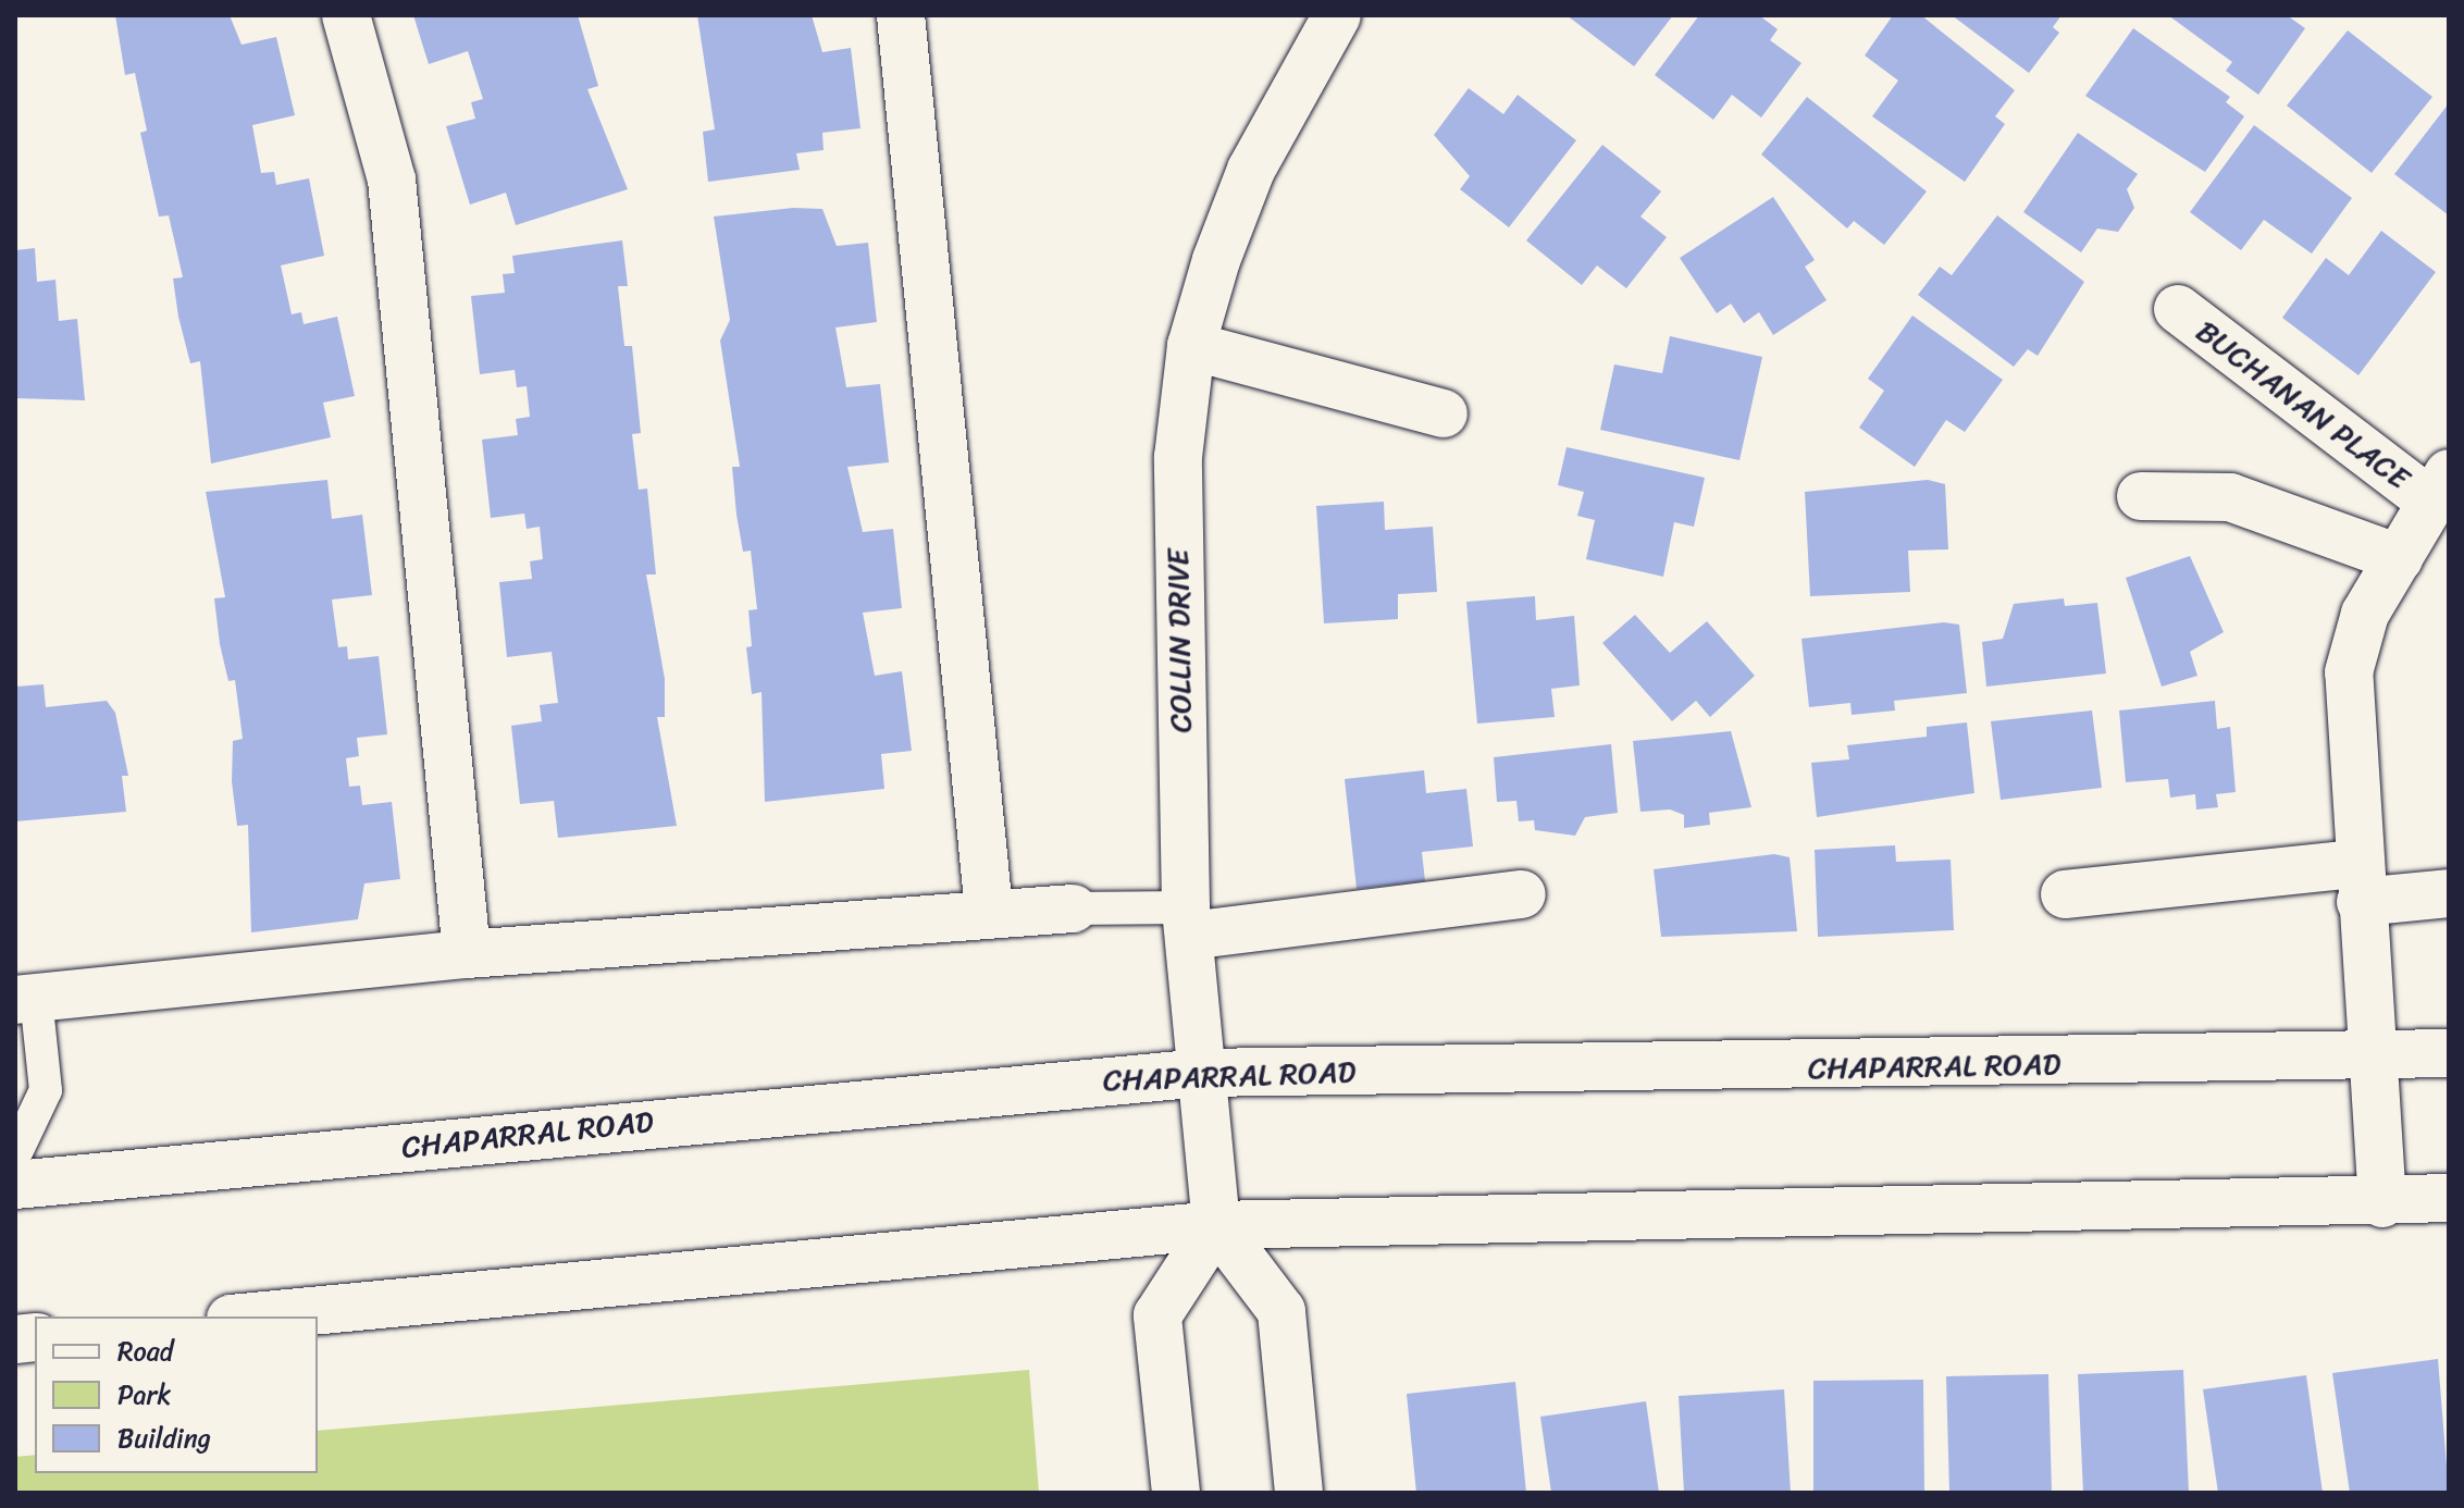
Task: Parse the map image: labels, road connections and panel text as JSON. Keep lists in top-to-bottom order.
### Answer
{
  "streets": {
    "street": ["BUCHANAN PLACE", "COLLIN DRIVE", "CHAPARRAL ROAD"]
  },
  "crossings": [
    ["BUCHANAN PLACE", "CHAPARRAL ROAD"],
    ["COLLIN DRIVE", "CHAPARRAL ROAD"]
  ],
  "legend": ["Road", "Park", "Building"]
}
